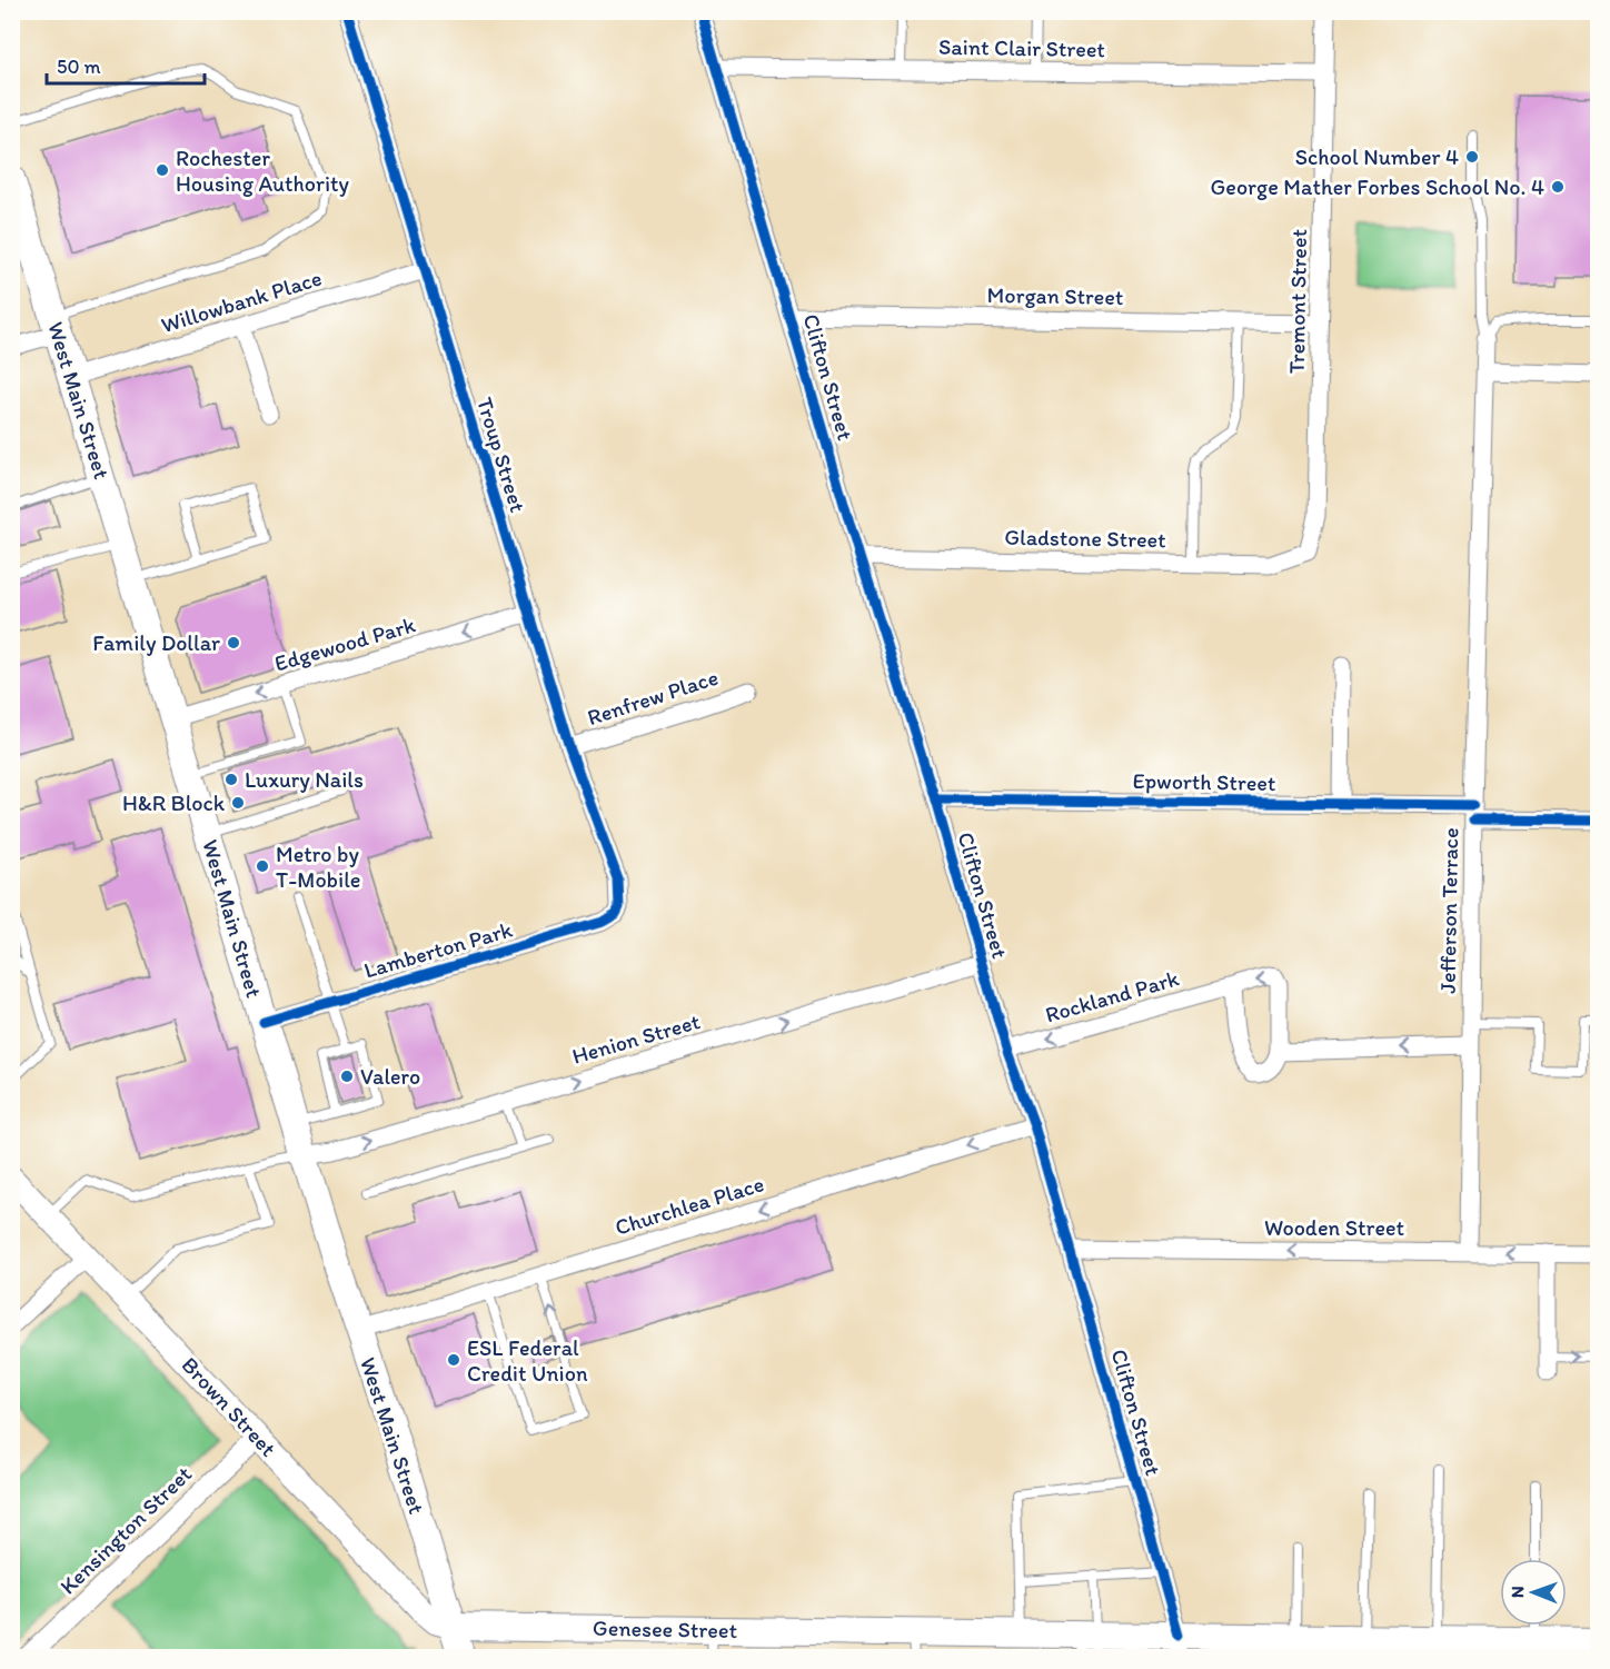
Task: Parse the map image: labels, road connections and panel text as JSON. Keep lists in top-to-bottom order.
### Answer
{
  "streets": {
    "main road": ["West Main Street", "Brown Street", "Genesee Street"],
    "street": [
      "Saint Clair Street",
      "Morgan Street",
      "Willowbank Place",
      "Tremont Street",
      "Clifton Street",
      "Troup Street",
      "Gladstone Street",
      "Edgewood Park",
      "Renfrew Place",
      "Epworth Street",
      "Jefferson Terrace",
      "Lamberton Park",
      "Rockland Park",
      "Henion Street",
      "Churchlea Place",
      "Wooden Street",
      "Kensington Street"
    ]
  },
  "crossings": [
    ["Saint Clair Street", "Tremont Street"],
    ["Saint Clair Street", "Clifton Street"],
    ["Morgan Street", "Tremont Street"],
    ["Morgan Street", "Clifton Street"],
    ["Willowbank Place", "West Main Street"],
    ["Willowbank Place", "Troup Street"],
    ["Tremont Street", "Gladstone Street"],
    ["Clifton Street", "Gladstone Street"],
    ["Clifton Street", "Epworth Street"],
    ["Clifton Street", "Rockland Park"],
    ["Clifton Street", "Henion Street"],
    ["Clifton Street", "Churchlea Place"],
    ["Clifton Street", "Wooden Street"],
    ["Clifton Street", "Genesee Street"],
    ["West Main Street", "Edgewood Park"],
    ["West Main Street", "Lamberton Park"],
    ["West Main Street", "Henion Street"],
    ["West Main Street", "Churchlea Place"],
    ["West Main Street", "Brown Street"],
    ["West Main Street", "Genesee Street"],
    ["Troup Street", "Edgewood Park"],
    ["Troup Street", "Renfrew Place"],
    ["Troup Street", "Lamberton Park"],
    ["Epworth Street", "Jefferson Terrace"],
    ["Jefferson Terrace", "Wooden Street"],
    ["Brown Street", "Kensington Street"],
    ["Brown Street", "Genesee Street"]
  ],
  "one_way": [
    "Edgewood Park",
    "Henion Street",
    "Churchlea Place",
    "Wooden Street"
  ],
  "places": [
    "School Number 4",
    "Rochester Housing Authority",
    "George Mather Forbes School No. 4",
    "Family Dollar",
    "Luxury Nails",
    "H&R Block",
    "Metro by T-Mobile",
    "Valero",
    "ESL Federal Credit Union"
  ],
  "scale_bar": "50 m",
  "north": "left"
}
